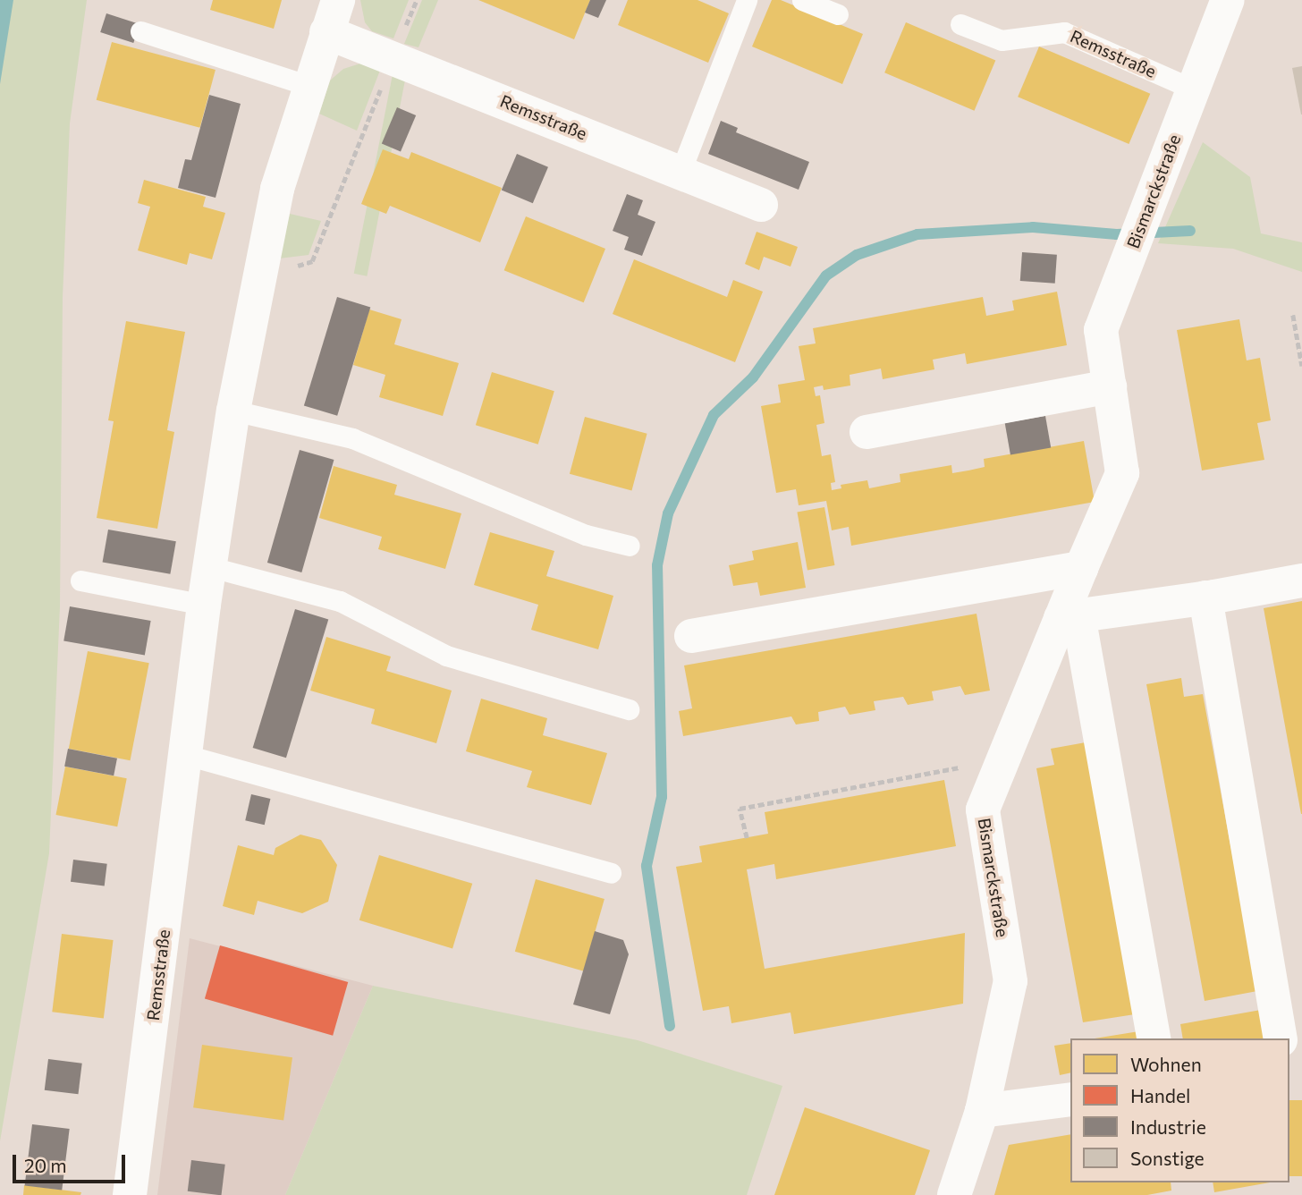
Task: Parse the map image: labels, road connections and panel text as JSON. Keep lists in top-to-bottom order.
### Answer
{
  "streets": {
    "street": ["Remsstraße", "Bismarckstraße"]
  },
  "crossings": [
    ["Remsstraße", "Bismarckstraße"]
  ],
  "legend": [
    "Wohnen",
    "Handel",
    "Industrie",
    "Sonstige"
  ],
  "scale_bar": "20 m"
}
